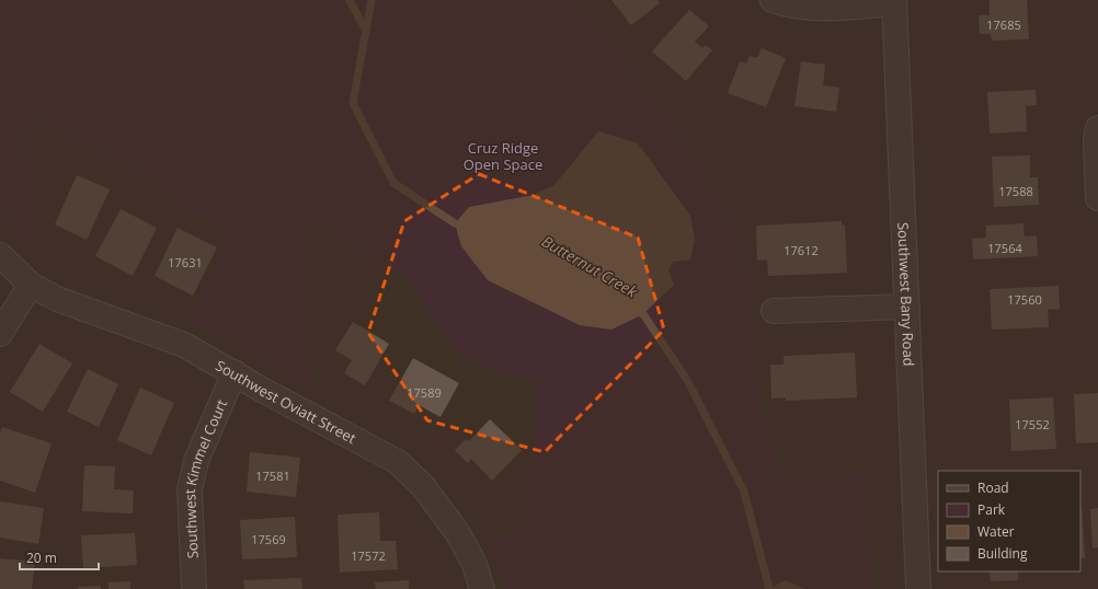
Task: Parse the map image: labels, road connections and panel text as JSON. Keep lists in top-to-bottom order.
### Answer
{
  "streets": {
    "street": ["Southwest Bany Road", "Southwest Oviatt Street", "Southwest Kimmel Court"]
  },
  "crossings": [
    ["Southwest Oviatt Street", "Southwest Kimmel Court"]
  ],
  "water": ["Butternut Creek"],
  "parks": ["Cruz Ridge Open Space"],
  "house_numbers": [
    "17685",
    "17588",
    "17564",
    "17612",
    "17631",
    "17560",
    "17589",
    "17552",
    "17581",
    "17569",
    "17572"
  ],
  "legend": [
    "Road",
    "Park",
    "Water",
    "Building"
  ],
  "scale_bar": "20 m"
}
